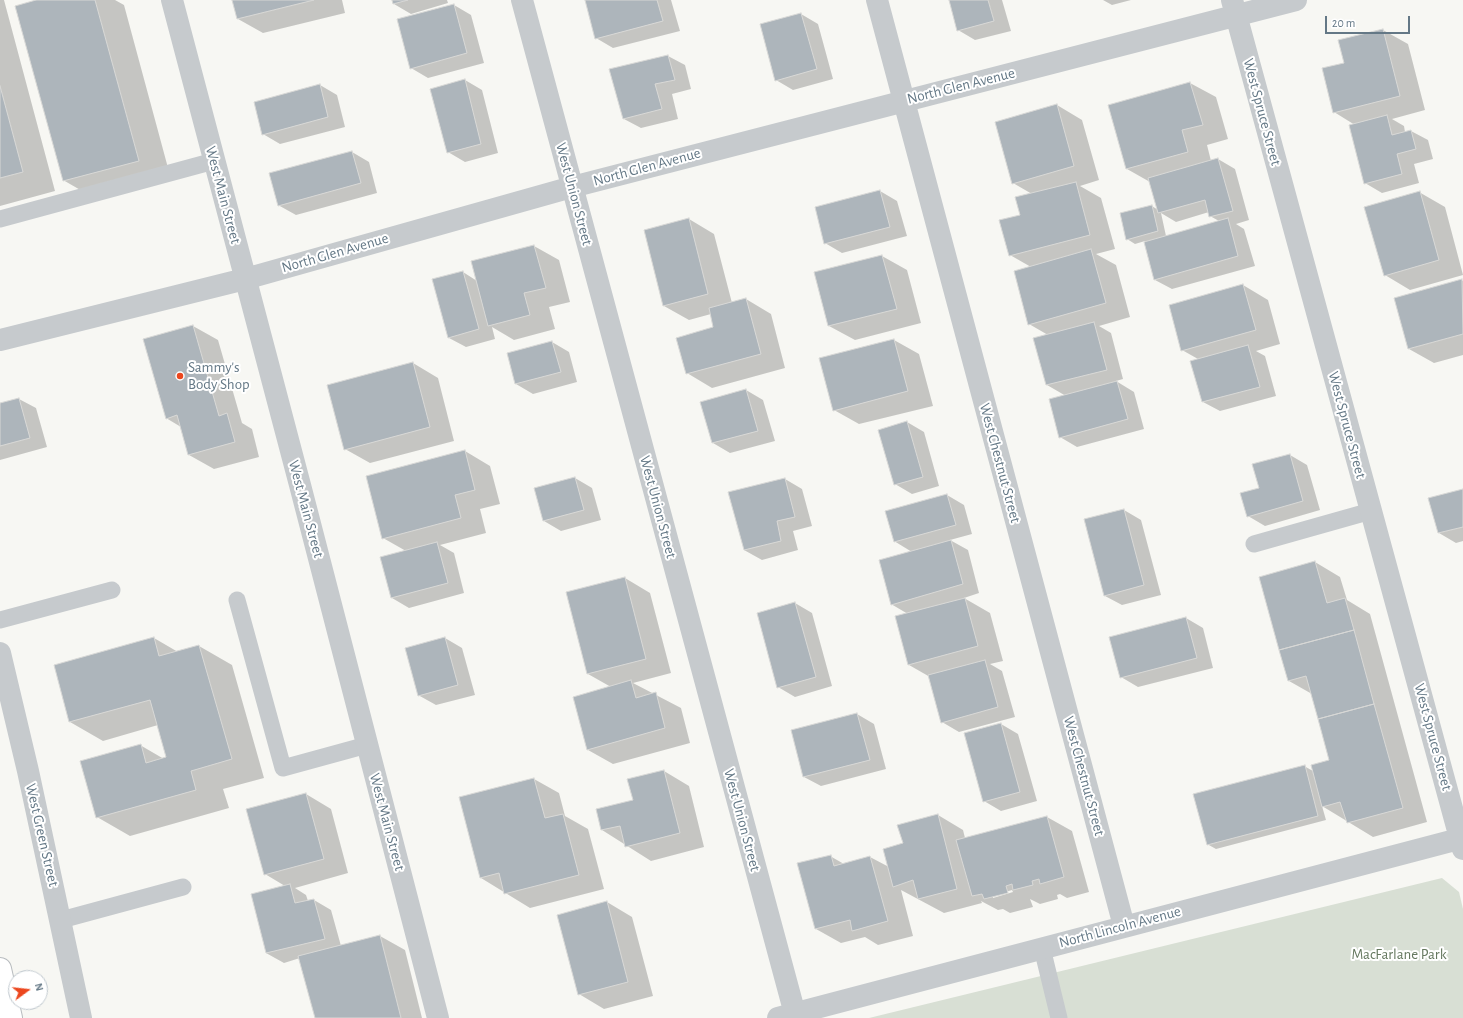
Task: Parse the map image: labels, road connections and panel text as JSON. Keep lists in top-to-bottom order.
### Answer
{
  "streets": {
    "street": [
      "North Glen Avenue",
      "West Spruce Street",
      "West Union Street",
      "West Main Street",
      "West Chestnut Street",
      "West Green Street",
      "North Lincoln Avenue"
    ]
  },
  "crossings": [
    ["North Glen Avenue", "West Spruce Street"],
    ["North Glen Avenue", "West Union Street"],
    ["North Glen Avenue", "West Main Street"],
    ["North Glen Avenue", "West Chestnut Street"],
    ["West Spruce Street", "North Lincoln Avenue"],
    ["West Union Street", "North Lincoln Avenue"],
    ["West Chestnut Street", "North Lincoln Avenue"]
  ],
  "parks": ["MacFarlane Park"],
  "places": ["Sammy's Body Shop"],
  "scale_bar": "20 m",
  "north": "right"
}
